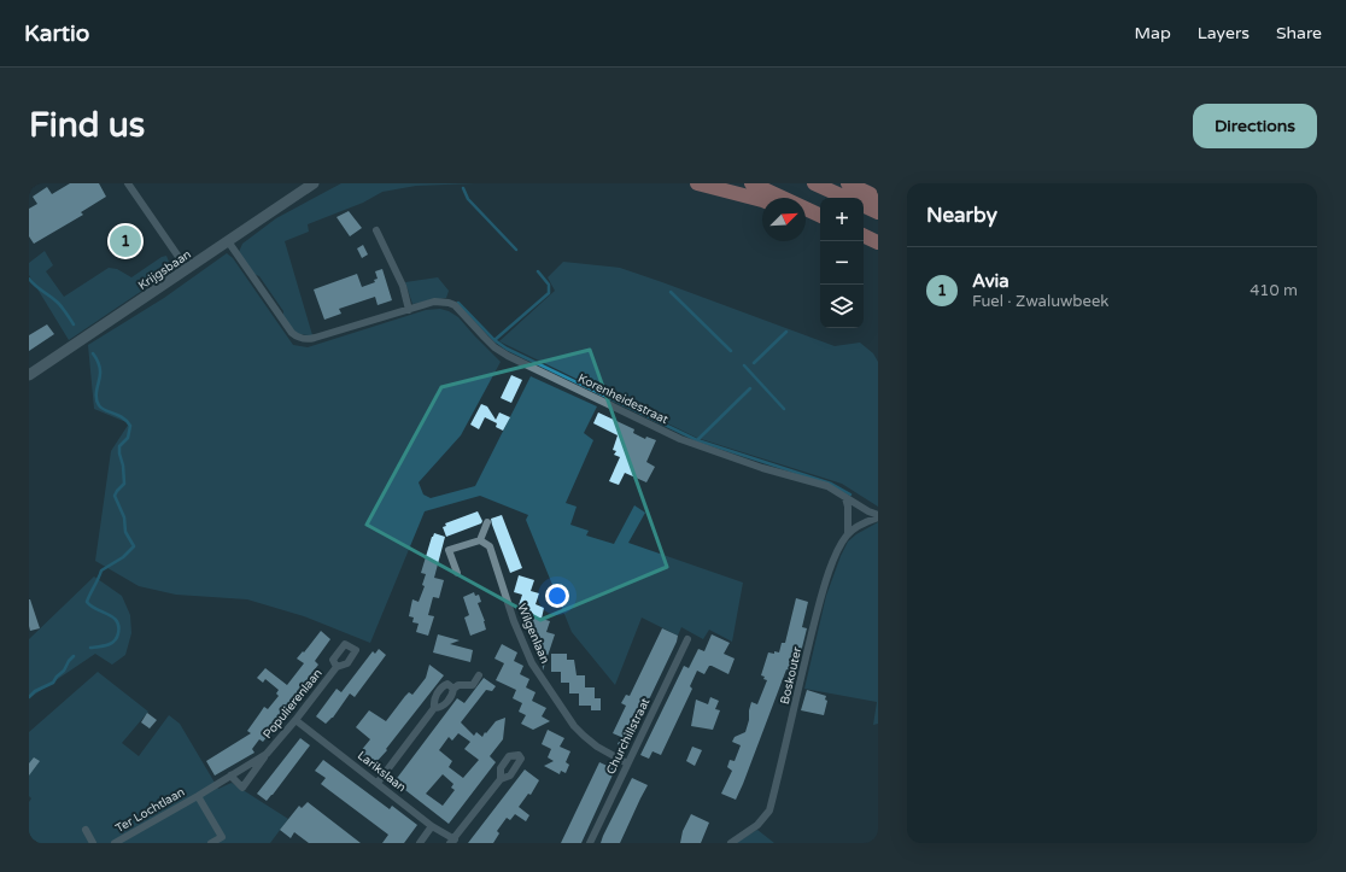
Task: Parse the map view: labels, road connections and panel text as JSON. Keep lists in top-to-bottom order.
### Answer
{
  "streets": {
    "main road": ["Krijgsbaan"],
    "street": [
      "Korenheidestraat",
      "Wilgenlaan",
      "Boskouter",
      "Populierenlaan",
      "Churchillstraat",
      "Larikslaan",
      "Ter Lochtlaan"
    ]
  },
  "crossings": [
    ["Krijgsbaan", "Korenheidestraat"],
    ["Korenheidestraat", "Boskouter"],
    ["Wilgenlaan", "Churchillstraat"],
    ["Populierenlaan", "Larikslaan"],
    ["Populierenlaan", "Ter Lochtlaan"]
  ],
  "north": "top right",
  "page": {
    "header": "Kartio",
    "nav": ["Map", "Layers", "Share"],
    "buttons": "Directions",
    "title": "Find us",
    "heading": "Nearby",
    "map_buttons": ["+", "−"],
    "pins": "1",
    "list": [
      {
        "mark": "1",
        "name": "Avia",
        "note": "Fuel · Zwaluwbeek",
        "value": "410 m"
      }
    ]
  }
}
